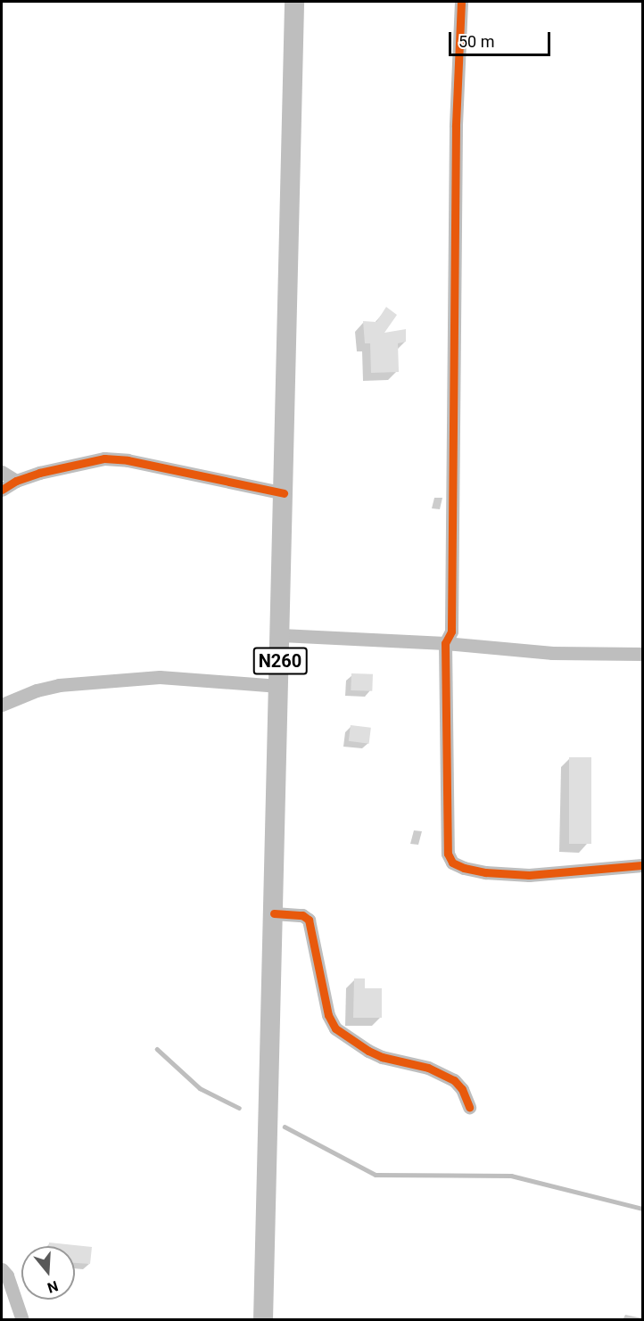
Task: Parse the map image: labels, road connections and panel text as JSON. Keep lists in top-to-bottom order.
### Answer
{
  "streets": {
    "main road": ["N260"]
  },
  "scale_bar": "50 m",
  "north": "bottom"
}
